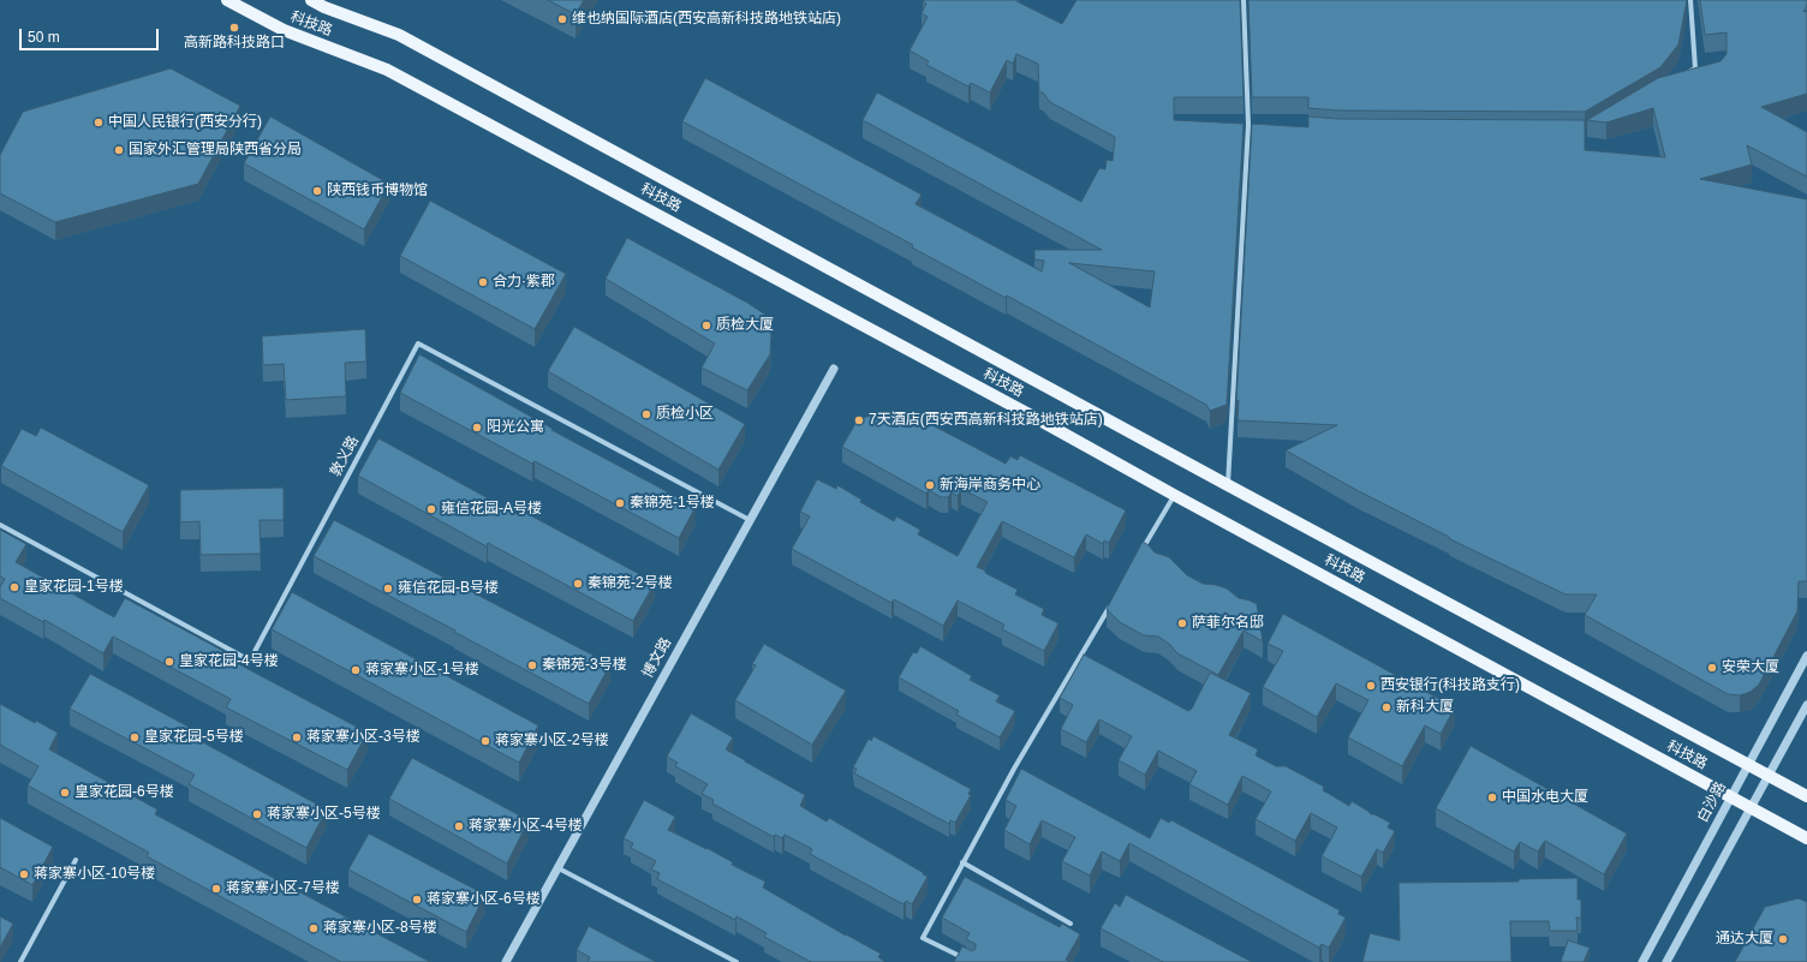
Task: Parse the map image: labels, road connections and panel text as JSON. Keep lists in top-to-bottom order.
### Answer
{
  "streets": {
    "main road": ["科技路"],
    "street": ["敦义路", "博文路", "白沙路"]
  },
  "crossings": [
    ["科技路", "白沙路"],
    ["敦义路", "博文路"]
  ],
  "places": [
    "维也纳国际酒店(西安高新科技路地铁站店)",
    "高新路科技路口",
    "中国人民银行(西安分行)",
    "国家外汇管理局陕西省分局",
    "陕西钱币博物馆",
    "合力·紫郡",
    "质检大厦",
    "质检小区",
    "7天酒店(西安西高新科技路地铁站店)",
    "阳光公寓",
    "新海岸商务中心",
    "秦锦苑-1号楼",
    "雍信花园-A号楼",
    "秦锦苑-2号楼",
    "皇家花园-1号楼",
    "雍信花园-B号楼",
    "萨菲尔名邸",
    "皇家花园-4号楼",
    "秦锦苑-3号楼",
    "安荣大厦",
    "蒋家寨小区-1号楼",
    "西安银行(科技路支行)",
    "新科大厦",
    "皇家花园-5号楼",
    "蒋家寨小区-3号楼",
    "蒋家寨小区-2号楼",
    "皇家花园-6号楼",
    "中国水电大厦",
    "蒋家寨小区-5号楼",
    "蒋家寨小区-4号楼",
    "蒋家寨小区-10号楼",
    "蒋家寨小区-7号楼",
    "蒋家寨小区-6号楼",
    "蒋家寨小区-8号楼",
    "通达大厦"
  ],
  "scale_bar": "50 m"
}
